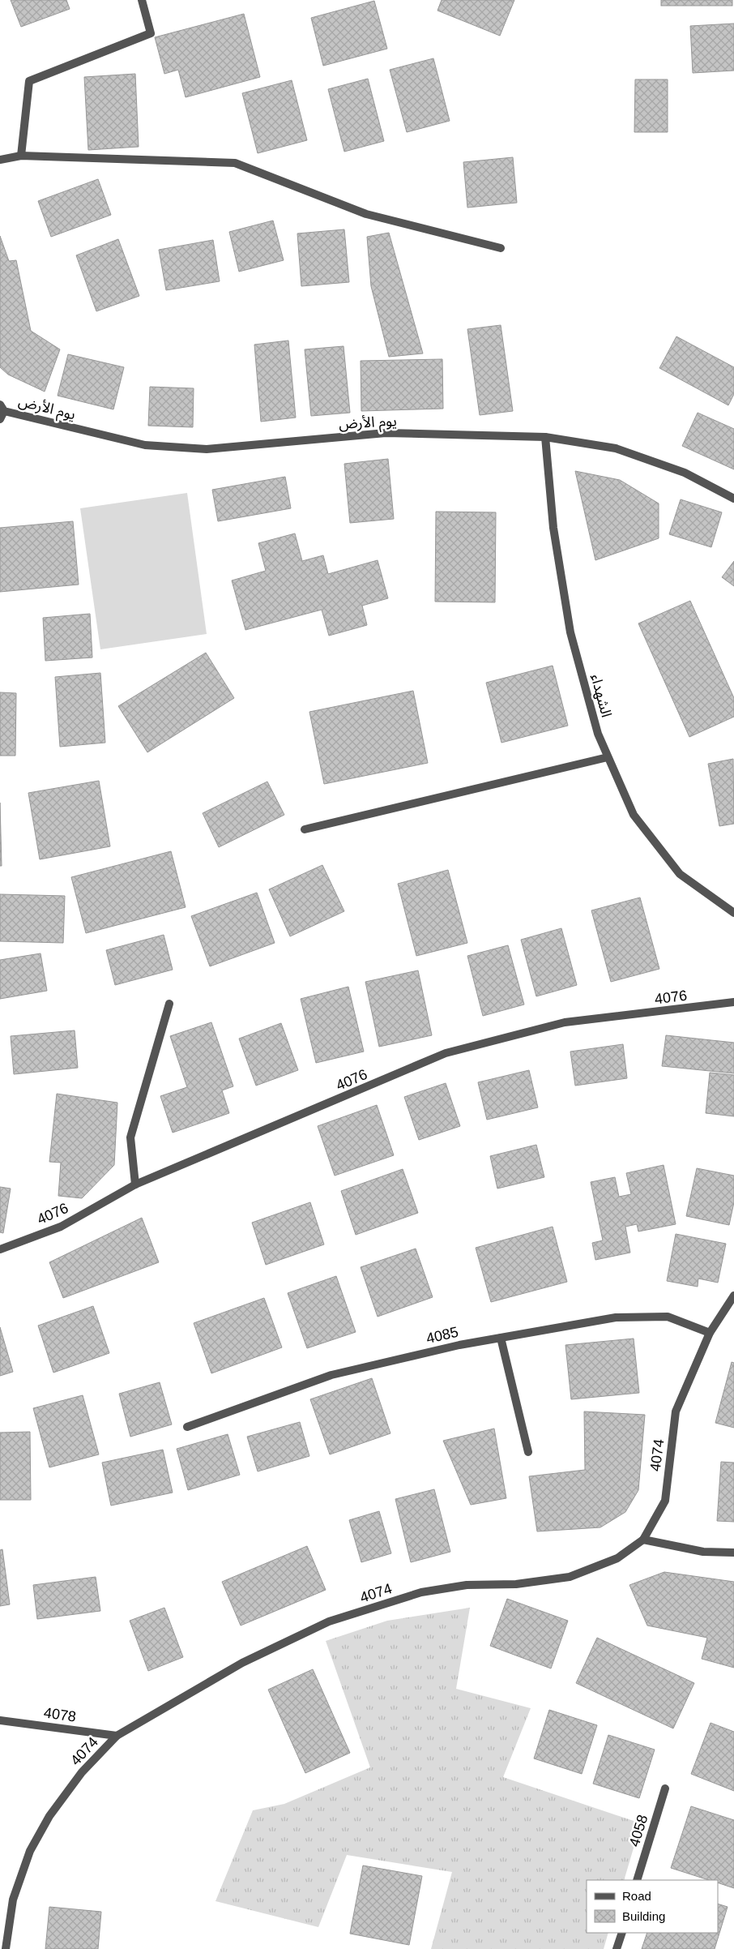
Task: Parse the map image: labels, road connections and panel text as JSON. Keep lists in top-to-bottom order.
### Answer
{
  "streets": {
    "street": [
      "يوم الأرض",
      "الشهداء",
      "4076",
      "4085",
      "4074",
      "4078",
      "4058"
    ]
  },
  "crossings": [
    ["يوم الأرض", "الشهداء"],
    ["4085", "4074"],
    ["4074", "4078"]
  ],
  "legend": ["Road", "Building"]
}
